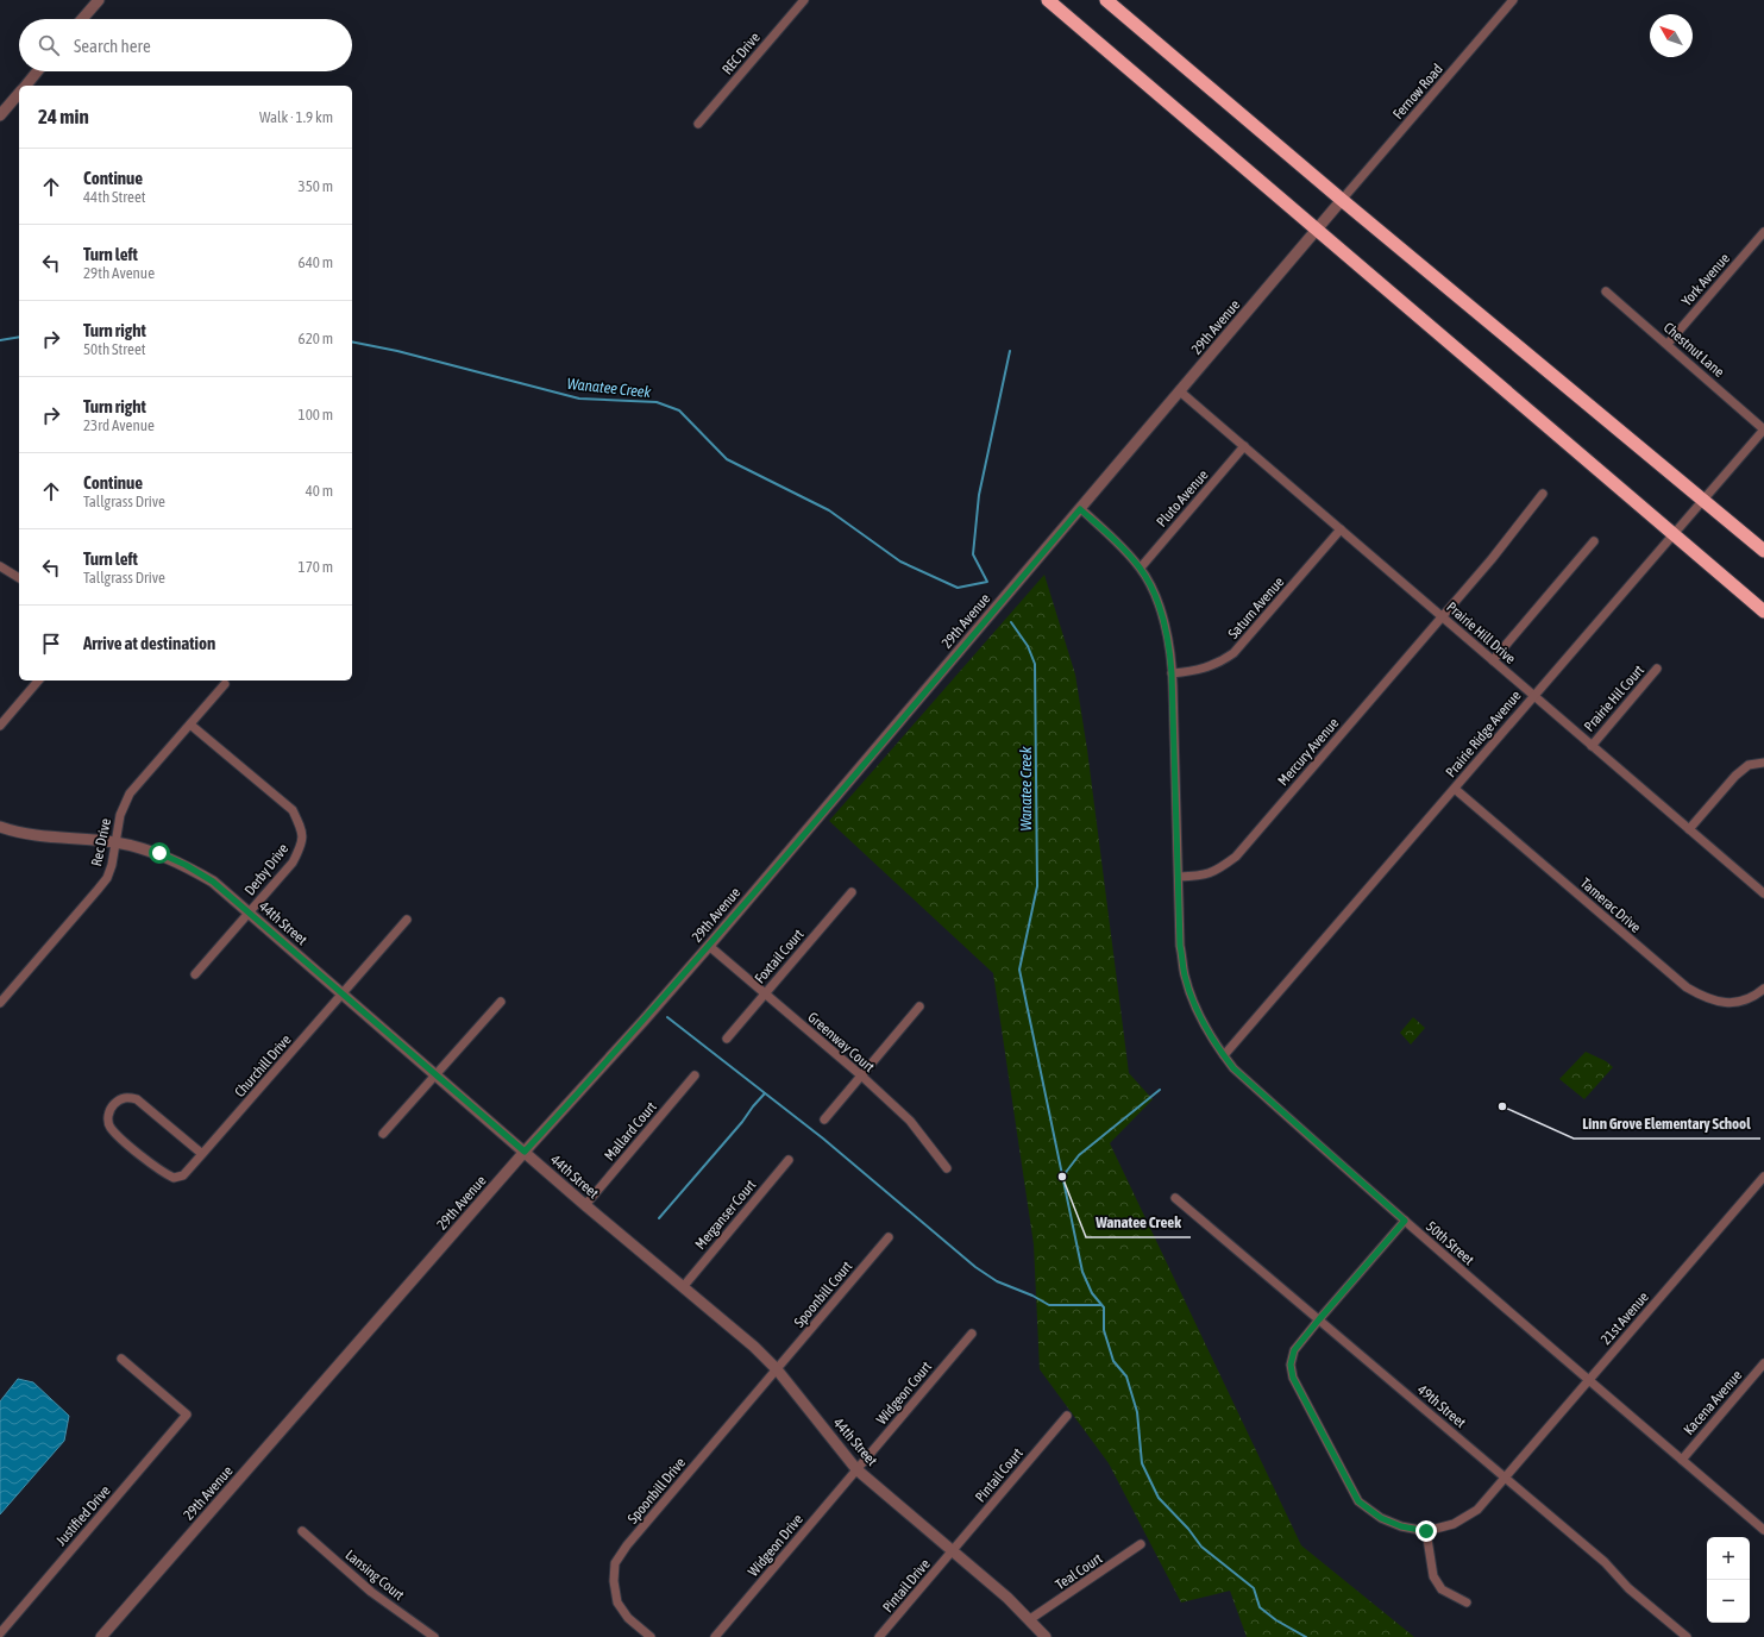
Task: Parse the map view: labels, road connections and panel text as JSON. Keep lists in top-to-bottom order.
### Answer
{
  "streets": {
    "street": [
      "REC Drive",
      "Fernow Road",
      "York Avenue",
      "29th Avenue",
      "Chestnut Lane",
      "Pluto Avenue",
      "Saturn Avenue",
      "Prairie Hill Drive",
      "Prairie Hil Court",
      "Prairie Ridge Avenue",
      "Mercury Avenue",
      "Rec Drive",
      "Derby Drive",
      "Tamerac Drive",
      "44th Street",
      "Foxtail Court",
      "Greenway Court",
      "Churchill Drive",
      "Mallard Court",
      "Merganser Court",
      "50th Street",
      "Spoonbill Court",
      "21st Avenue",
      "Widgeon Court",
      "Kacena Avenue",
      "49th Street",
      "Pintail Court",
      "Spoonbill Drive",
      "Justified Drive",
      "Widgeon Drive",
      "Teal Court",
      "Lansing Court",
      "Pintail Drive"
    ]
  },
  "crossings": [
    ["Fernow Road", "29th Avenue"],
    ["York Avenue", "Chestnut Lane"],
    ["29th Avenue", "Prairie Hill Drive"],
    ["29th Avenue", "44th Street"],
    ["29th Avenue", "Greenway Court"],
    ["29th Avenue", "50th Street"],
    ["Chestnut Lane", "Prairie Ridge Avenue"],
    ["Pluto Avenue", "Prairie Hill Drive"],
    ["Pluto Avenue", "50th Street"],
    ["Saturn Avenue", "Prairie Hill Drive"],
    ["Saturn Avenue", "50th Street"],
    ["Prairie Hill Drive", "Prairie Hil Court"],
    ["Prairie Hill Drive", "Prairie Ridge Avenue"],
    ["Prairie Hill Drive", "Mercury Avenue"],
    ["Prairie Ridge Avenue", "Tamerac Drive"],
    ["Prairie Ridge Avenue", "50th Street"],
    ["Mercury Avenue", "50th Street"],
    ["Rec Drive", "Derby Drive"],
    ["Rec Drive", "44th Street"],
    ["Derby Drive", "44th Street"],
    ["44th Street", "Churchill Drive"],
    ["44th Street", "Mallard Court"],
    ["44th Street", "Merganser Court"],
    ["44th Street", "Spoonbill Court"],
    ["44th Street", "Widgeon Court"],
    ["44th Street", "Pintail Court"],
    ["44th Street", "Spoonbill Drive"],
    ["44th Street", "Widgeon Drive"],
    ["44th Street", "Teal Court"],
    ["44th Street", "Pintail Drive"],
    ["Foxtail Court", "Greenway Court"],
    ["50th Street", "21st Avenue"],
    ["50th Street", "Kacena Avenue"],
    ["Spoonbill Court", "Spoonbill Drive"],
    ["21st Avenue", "49th Street"],
    ["Widgeon Court", "Widgeon Drive"],
    ["Pintail Court", "Pintail Drive"]
  ],
  "water": ["Wanatee Creek"],
  "places": ["Linn Grove Elementary School", "Wanatee Creek"],
  "north": "top left",
  "page": {
    "search": "Search here",
    "heading": ["24 min", "Walk · 1.9 km"],
    "list": [
      ["Continue", "44th Street", "350 m"],
      ["Turn left", "29th Avenue", "640 m"],
      ["Turn right", "50th Street", "620 m"],
      ["Turn right", "23rd Avenue", "100 m"],
      ["Continue", "Tallgrass Drive", "40 m"],
      ["Turn left", "Tallgrass Drive", "170 m"],
      "Arrive at destination"
    ],
    "map_buttons": ["+", "−"]
  }
}
